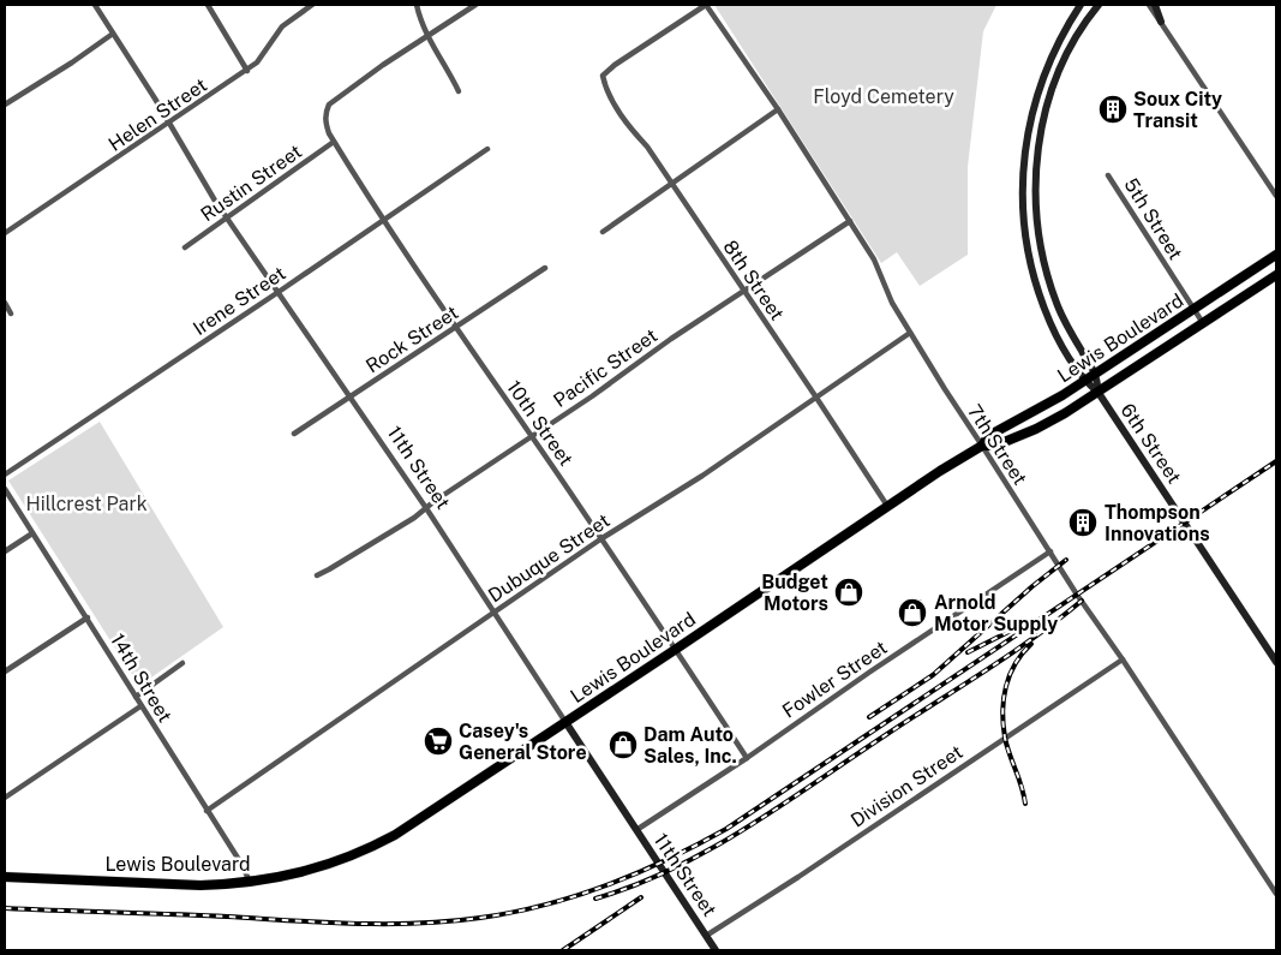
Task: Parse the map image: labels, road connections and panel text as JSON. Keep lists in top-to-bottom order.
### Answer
{
  "streets": {
    "main road": ["Lewis Boulevard", "6th Street", "11th Street"],
    "street": [
      "Helen Street",
      "Rustin Street",
      "5th Street",
      "8th Street",
      "Irene Street",
      "Rock Street",
      "Pacific Street",
      "10th Street",
      "7th Street",
      "Dubuque Street",
      "14th Street",
      "Fowler Street",
      "Division Street"
    ]
  },
  "crossings": [
    ["Helen Street", "11th Street"],
    ["Rustin Street", "10th Street"],
    ["Rustin Street", "11th Street"],
    ["5th Street", "Lewis Boulevard"],
    ["8th Street", "Lewis Boulevard"],
    ["8th Street", "Pacific Street"],
    ["8th Street", "7th Street"],
    ["8th Street", "Dubuque Street"],
    ["Irene Street", "10th Street"],
    ["Irene Street", "11th Street"],
    ["Lewis Boulevard", "10th Street"],
    ["Lewis Boulevard", "6th Street"],
    ["Lewis Boulevard", "7th Street"],
    ["Lewis Boulevard", "11th Street"],
    ["Lewis Boulevard", "14th Street"],
    ["Rock Street", "10th Street"],
    ["Rock Street", "11th Street"],
    ["Pacific Street", "10th Street"],
    ["Pacific Street", "7th Street"],
    ["Pacific Street", "11th Street"],
    ["10th Street", "Dubuque Street"],
    ["10th Street", "Fowler Street"],
    ["7th Street", "Dubuque Street"],
    ["7th Street", "Fowler Street"],
    ["7th Street", "Division Street"],
    ["11th Street", "Dubuque Street"],
    ["11th Street", "Fowler Street"],
    ["11th Street", "Division Street"],
    ["Dubuque Street", "14th Street"]
  ],
  "parks": ["Floyd Cemetery", "Hillcrest Park"],
  "places": {
    "building": ["Soux City Transit", "Thompson Innovations"],
    "shop": ["Budget Motors", "Arnold Motor Supply", "Dam Auto Sales, Inc."],
    "supermarket": ["Casey's General Store"]
  }
}
